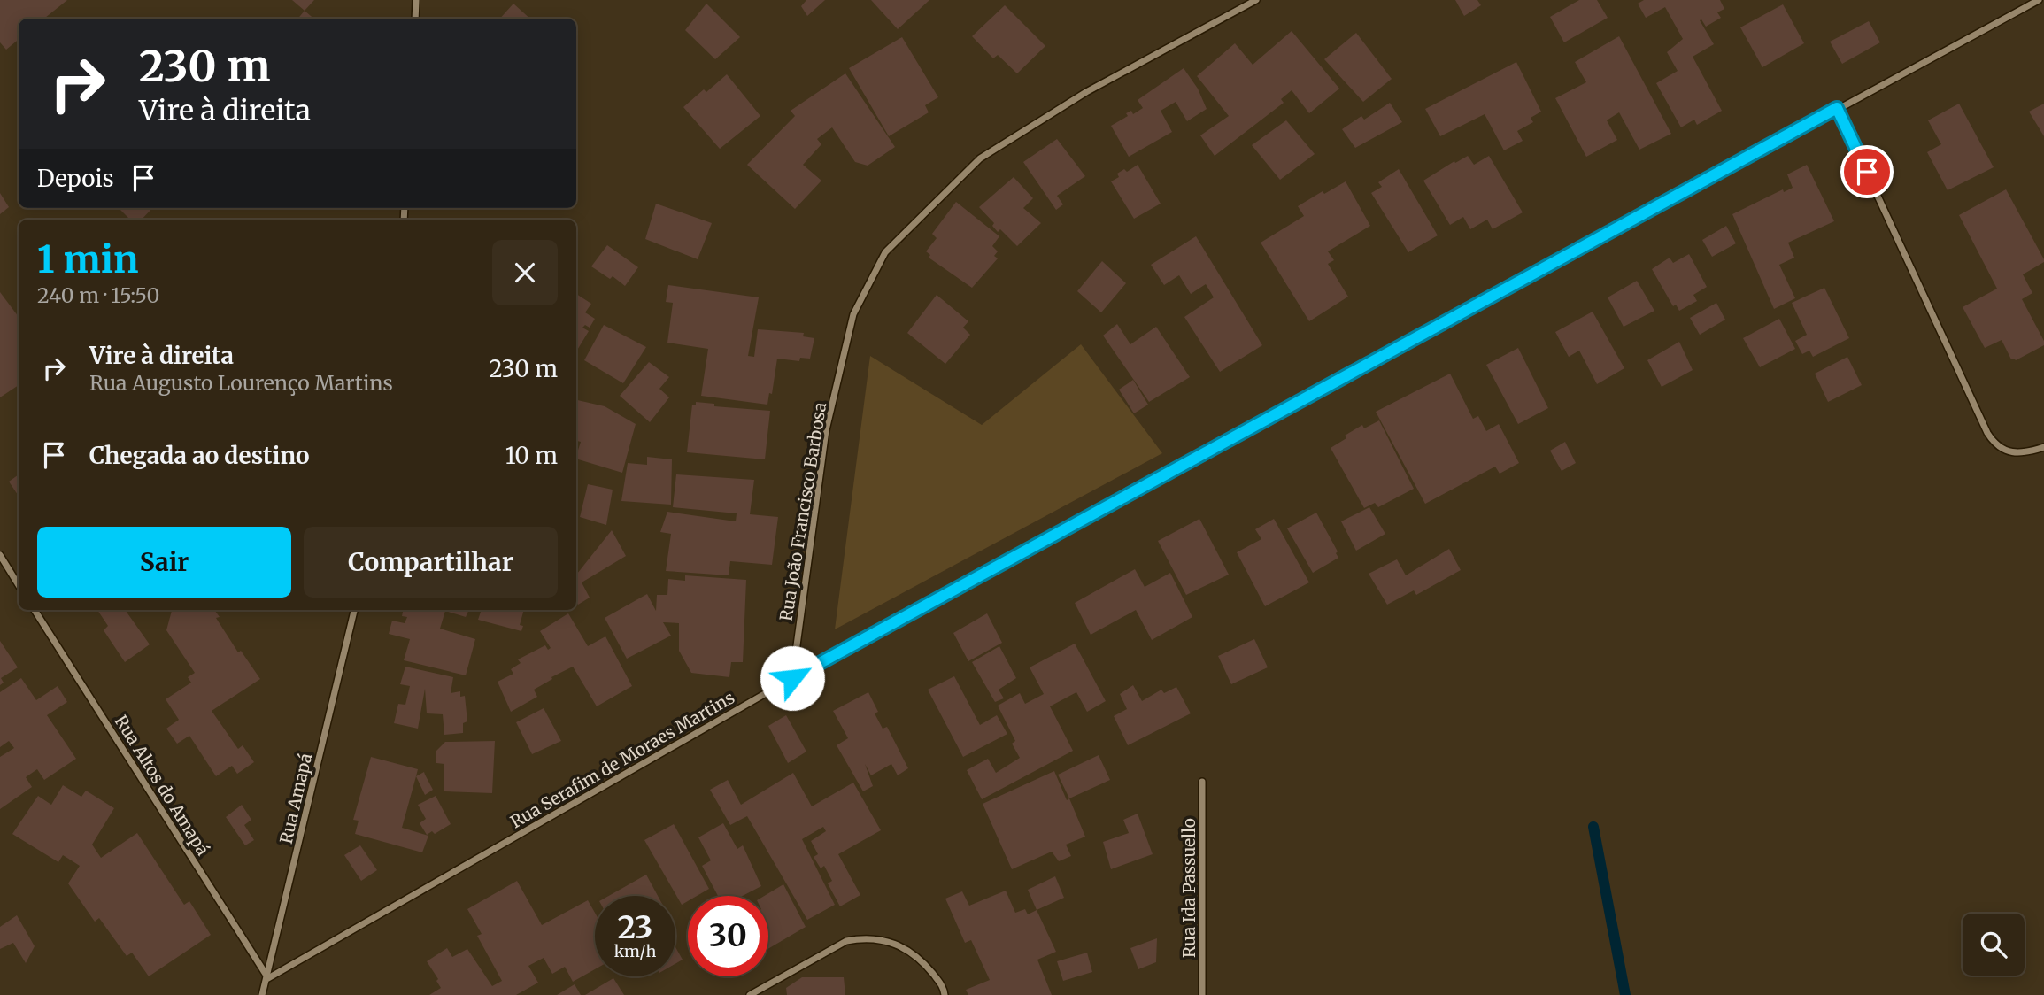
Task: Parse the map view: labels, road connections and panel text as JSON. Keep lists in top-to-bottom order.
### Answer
{
  "streets": {
    "street": [
      "Rua João Francisco Barbosa",
      "Rua Serafim de Moraes Martins",
      "Rua Altos do Amapá",
      "Rua Amapá",
      "Rua Ida Passuello"
    ]
  },
  "crossings": [
    ["Rua João Francisco Barbosa", "Rua Serafim de Moraes Martins"],
    ["Rua Serafim de Moraes Martins", "Rua Altos do Amapá"],
    ["Rua Serafim de Moraes Martins", "Rua Amapá"],
    ["Rua Altos do Amapá", "Rua Amapá"]
  ],
  "page": {
    "turn": ["230 m", "Vire à direita"],
    "then": "Depois",
    "heading": ["1 min", "240 m · 15:50"],
    "list": [
      {
        "name": "Vire à direita",
        "note": "Rua Augusto Lourenço Martins",
        "value": "230 m"
      },
      {
        "name": "Chegada ao destino",
        "value": "10 m"
      }
    ],
    "buttons": ["Sair", "Compartilhar"],
    "speed": "23 km/h",
    "limit": "30"
  }
}
